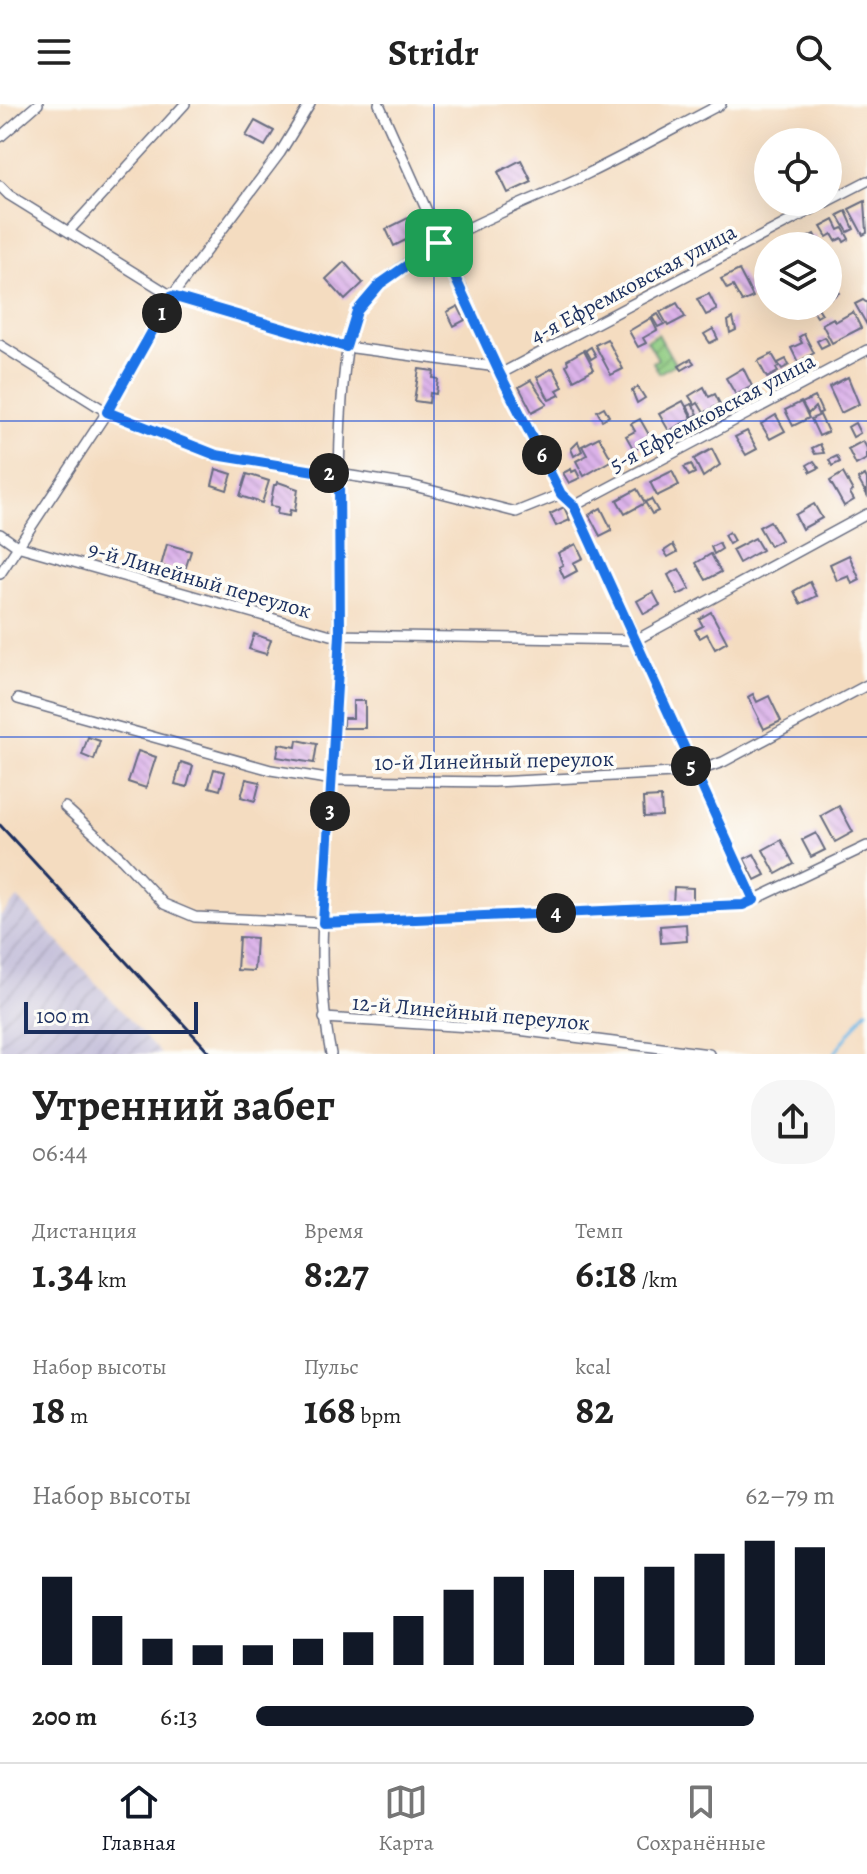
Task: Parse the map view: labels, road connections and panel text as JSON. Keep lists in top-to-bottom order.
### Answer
{
  "streets": {
    "street": [
      "4-я Ефремковская улица",
      "5-я Ефремковская улица",
      "9-й Линейный переулок",
      "10-й Линейный переулок",
      "12-й Линейный переулок"
    ]
  },
  "scale_bar": "100 m",
  "page": {
    "header": "Stridr",
    "pins": [
      "1",
      "6",
      "2",
      "5",
      "3",
      "4"
    ],
    "scale": "100 m",
    "heading": ["Утренний забег", "06:44"],
    "stats": [
      ["Дистанция", "1.34 km"],
      ["Время", "8:27"],
      ["Темп", "6:18 /km"],
      ["Набор высоты", "18 m"],
      ["Пульс", "168 bpm"],
      ["kcal", "82"]
    ],
    "chart": ["Набор высоты", "62–79 m"],
    "list": [
      {
        "name": "200 m",
        "note": "6:13"
      }
    ],
    "tabs": ["Главная", "Карта", "Сохранённые"]
  }
}
